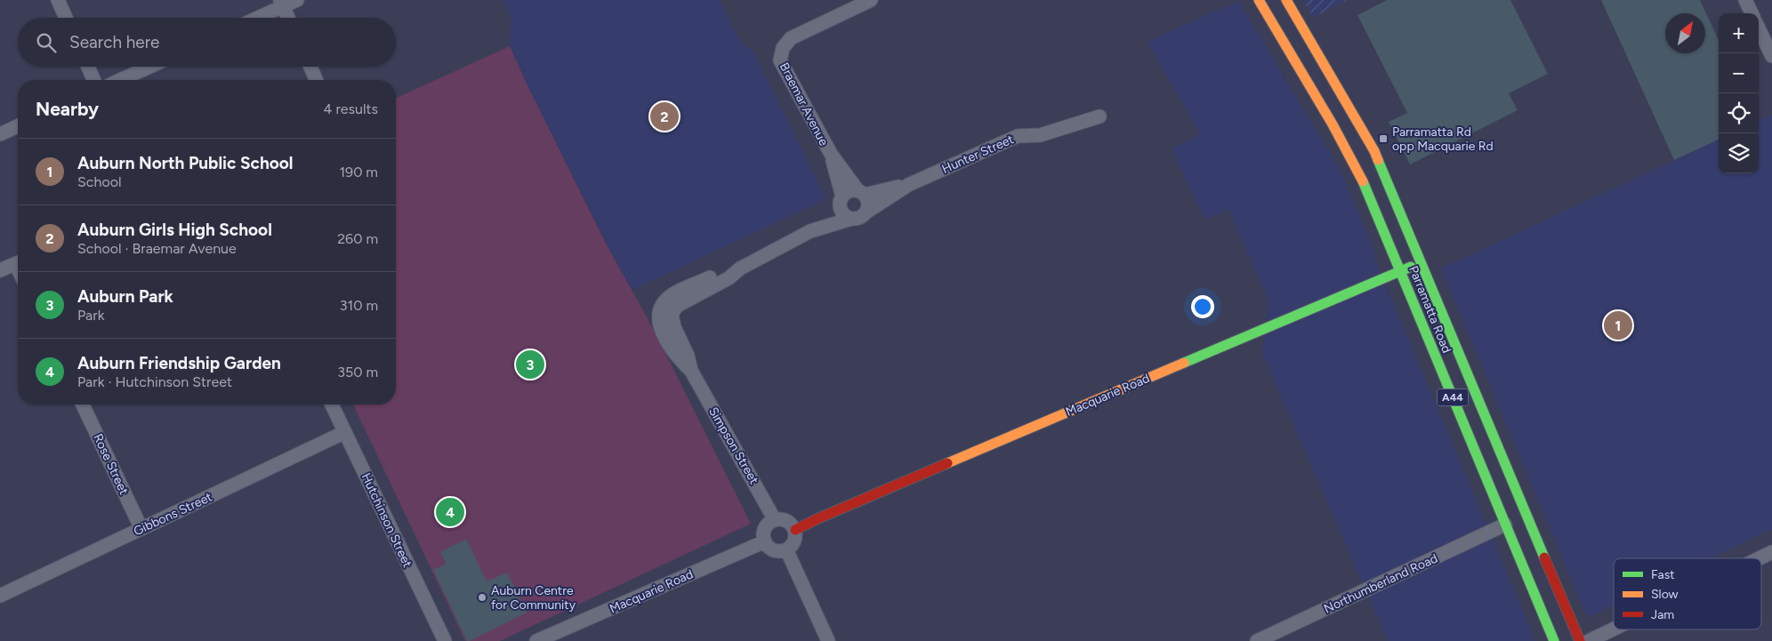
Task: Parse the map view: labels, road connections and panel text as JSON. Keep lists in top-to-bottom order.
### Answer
{
  "streets": {
    "main road": ["Parramatta Road", "Macquarie Road", "A44"],
    "street": [
      "Braemar Avenue",
      "Hunter Street",
      "Simpson Street",
      "Rose Street",
      "Gibbons Street",
      "Hutchinson Street",
      "Northumberland Road"
    ]
  },
  "crossings": [
    ["Braemar Avenue", "Hunter Street"],
    ["Parramatta Road", "Macquarie Road"],
    ["Parramatta Road", "Northumberland Road"],
    ["Macquarie Road", "Simpson Street"],
    ["Rose Street", "Gibbons Street"],
    ["Gibbons Street", "Hutchinson Street"]
  ],
  "places": {
    "transit": ["Parramatta Rd opp Macquarie Rd"],
    "other": ["Auburn Centre for Community"]
  },
  "legend": ["Fast", "Slow", "Jam"],
  "north": "top right",
  "page": {
    "map_buttons": ["+", "−"],
    "search": "Search here",
    "heading": ["Nearby", "4 results"],
    "pins": [
      "2",
      "1",
      "3",
      "4"
    ],
    "list": [
      {
        "mark": "1",
        "name": "Auburn North Public School",
        "note": "School",
        "value": "190 m"
      },
      {
        "mark": "2",
        "name": "Auburn Girls High School",
        "note": "School · Braemar Avenue",
        "value": "260 m"
      },
      {
        "mark": "3",
        "name": "Auburn Park",
        "note": "Park",
        "value": "310 m"
      },
      {
        "mark": "4",
        "name": "Auburn Friendship Garden",
        "note": "Park · Hutchinson Street",
        "value": "350 m"
      }
    ]
  }
}
